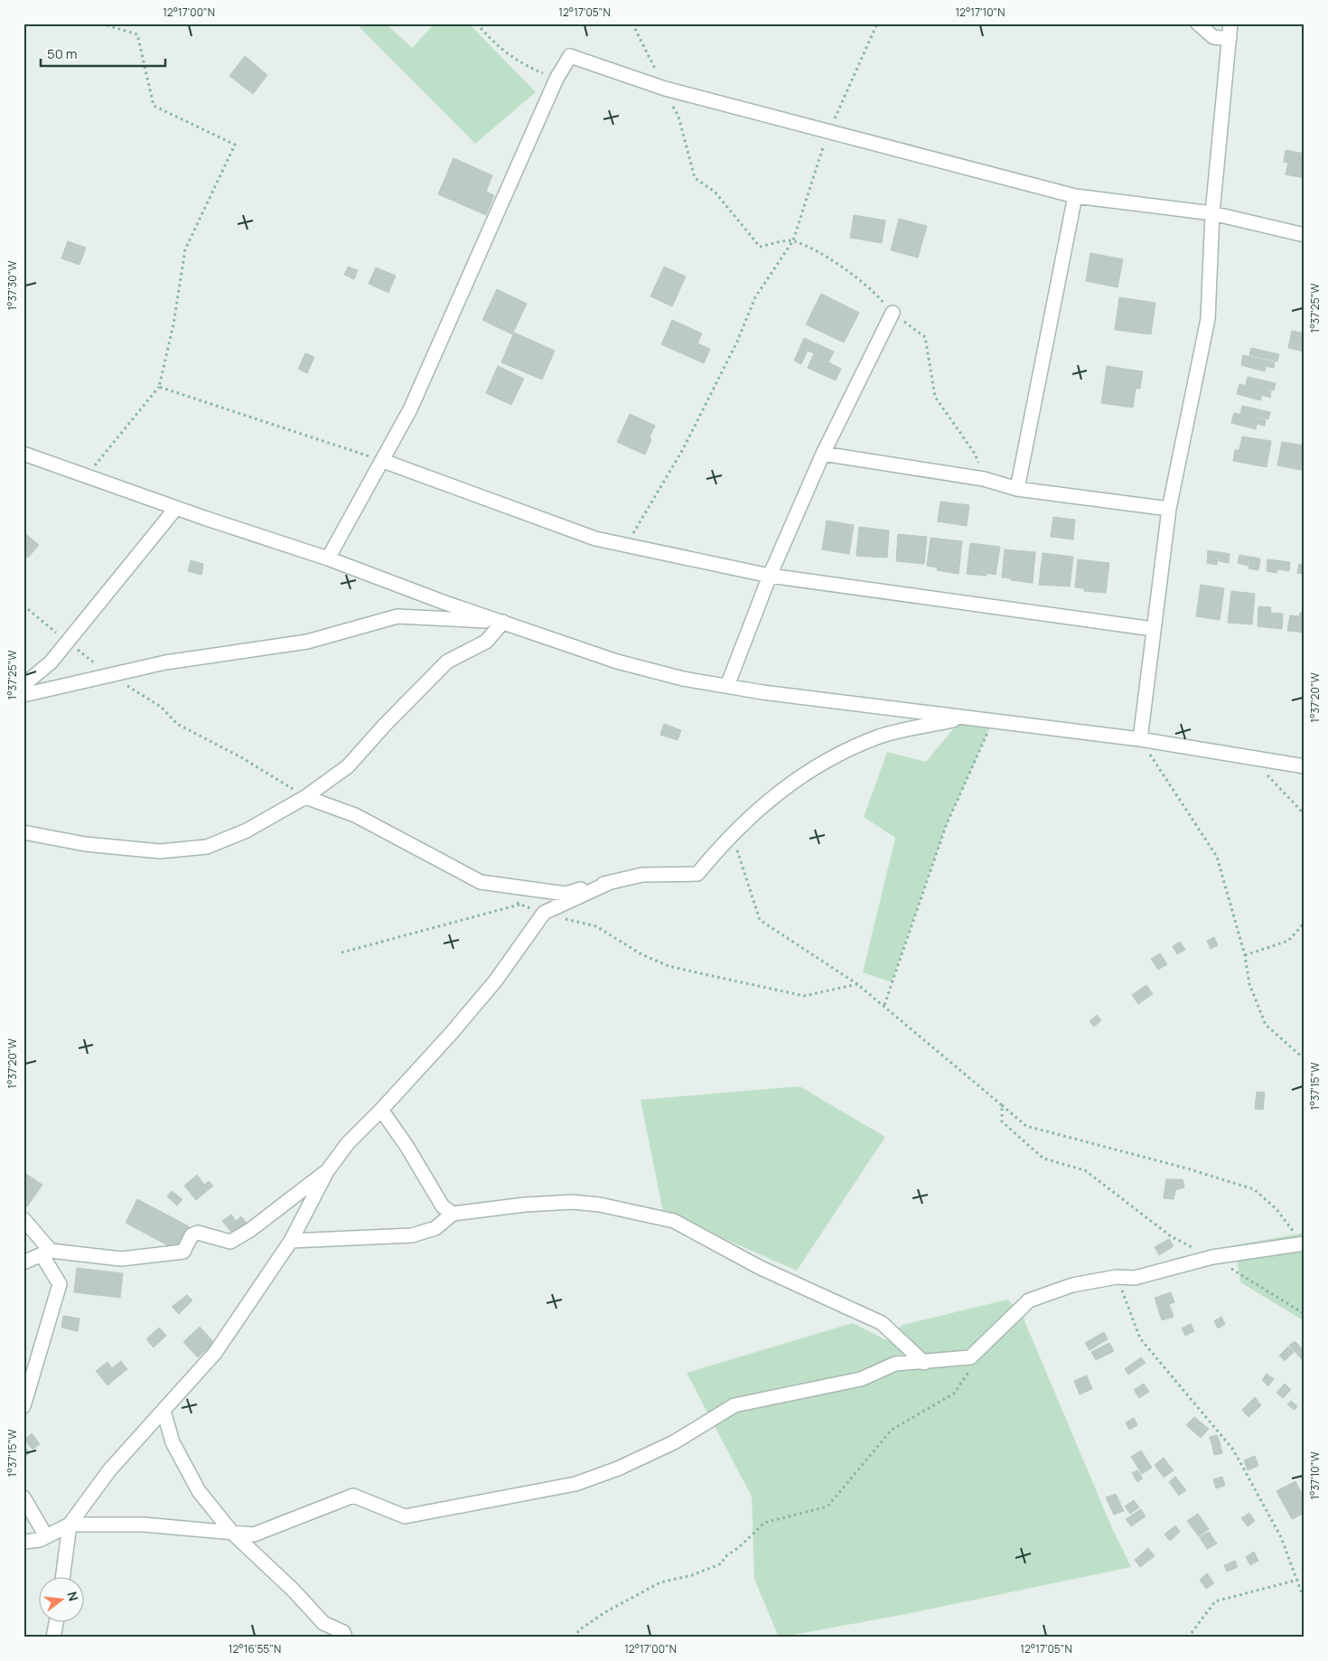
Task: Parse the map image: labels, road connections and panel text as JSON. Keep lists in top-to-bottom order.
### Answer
{
  "scale_bar": "50 m",
  "north": "right",
  "coordinates": [
    "12°17'00\"N",
    "12°17'05\"N",
    "12°17'10\"N",
    "1°37'30\"W",
    "1°37'25\"W",
    "1°37'20\"W",
    "1°37'15\"W",
    "1°37'10\"W",
    "12°16'55\"N"
  ]
}
